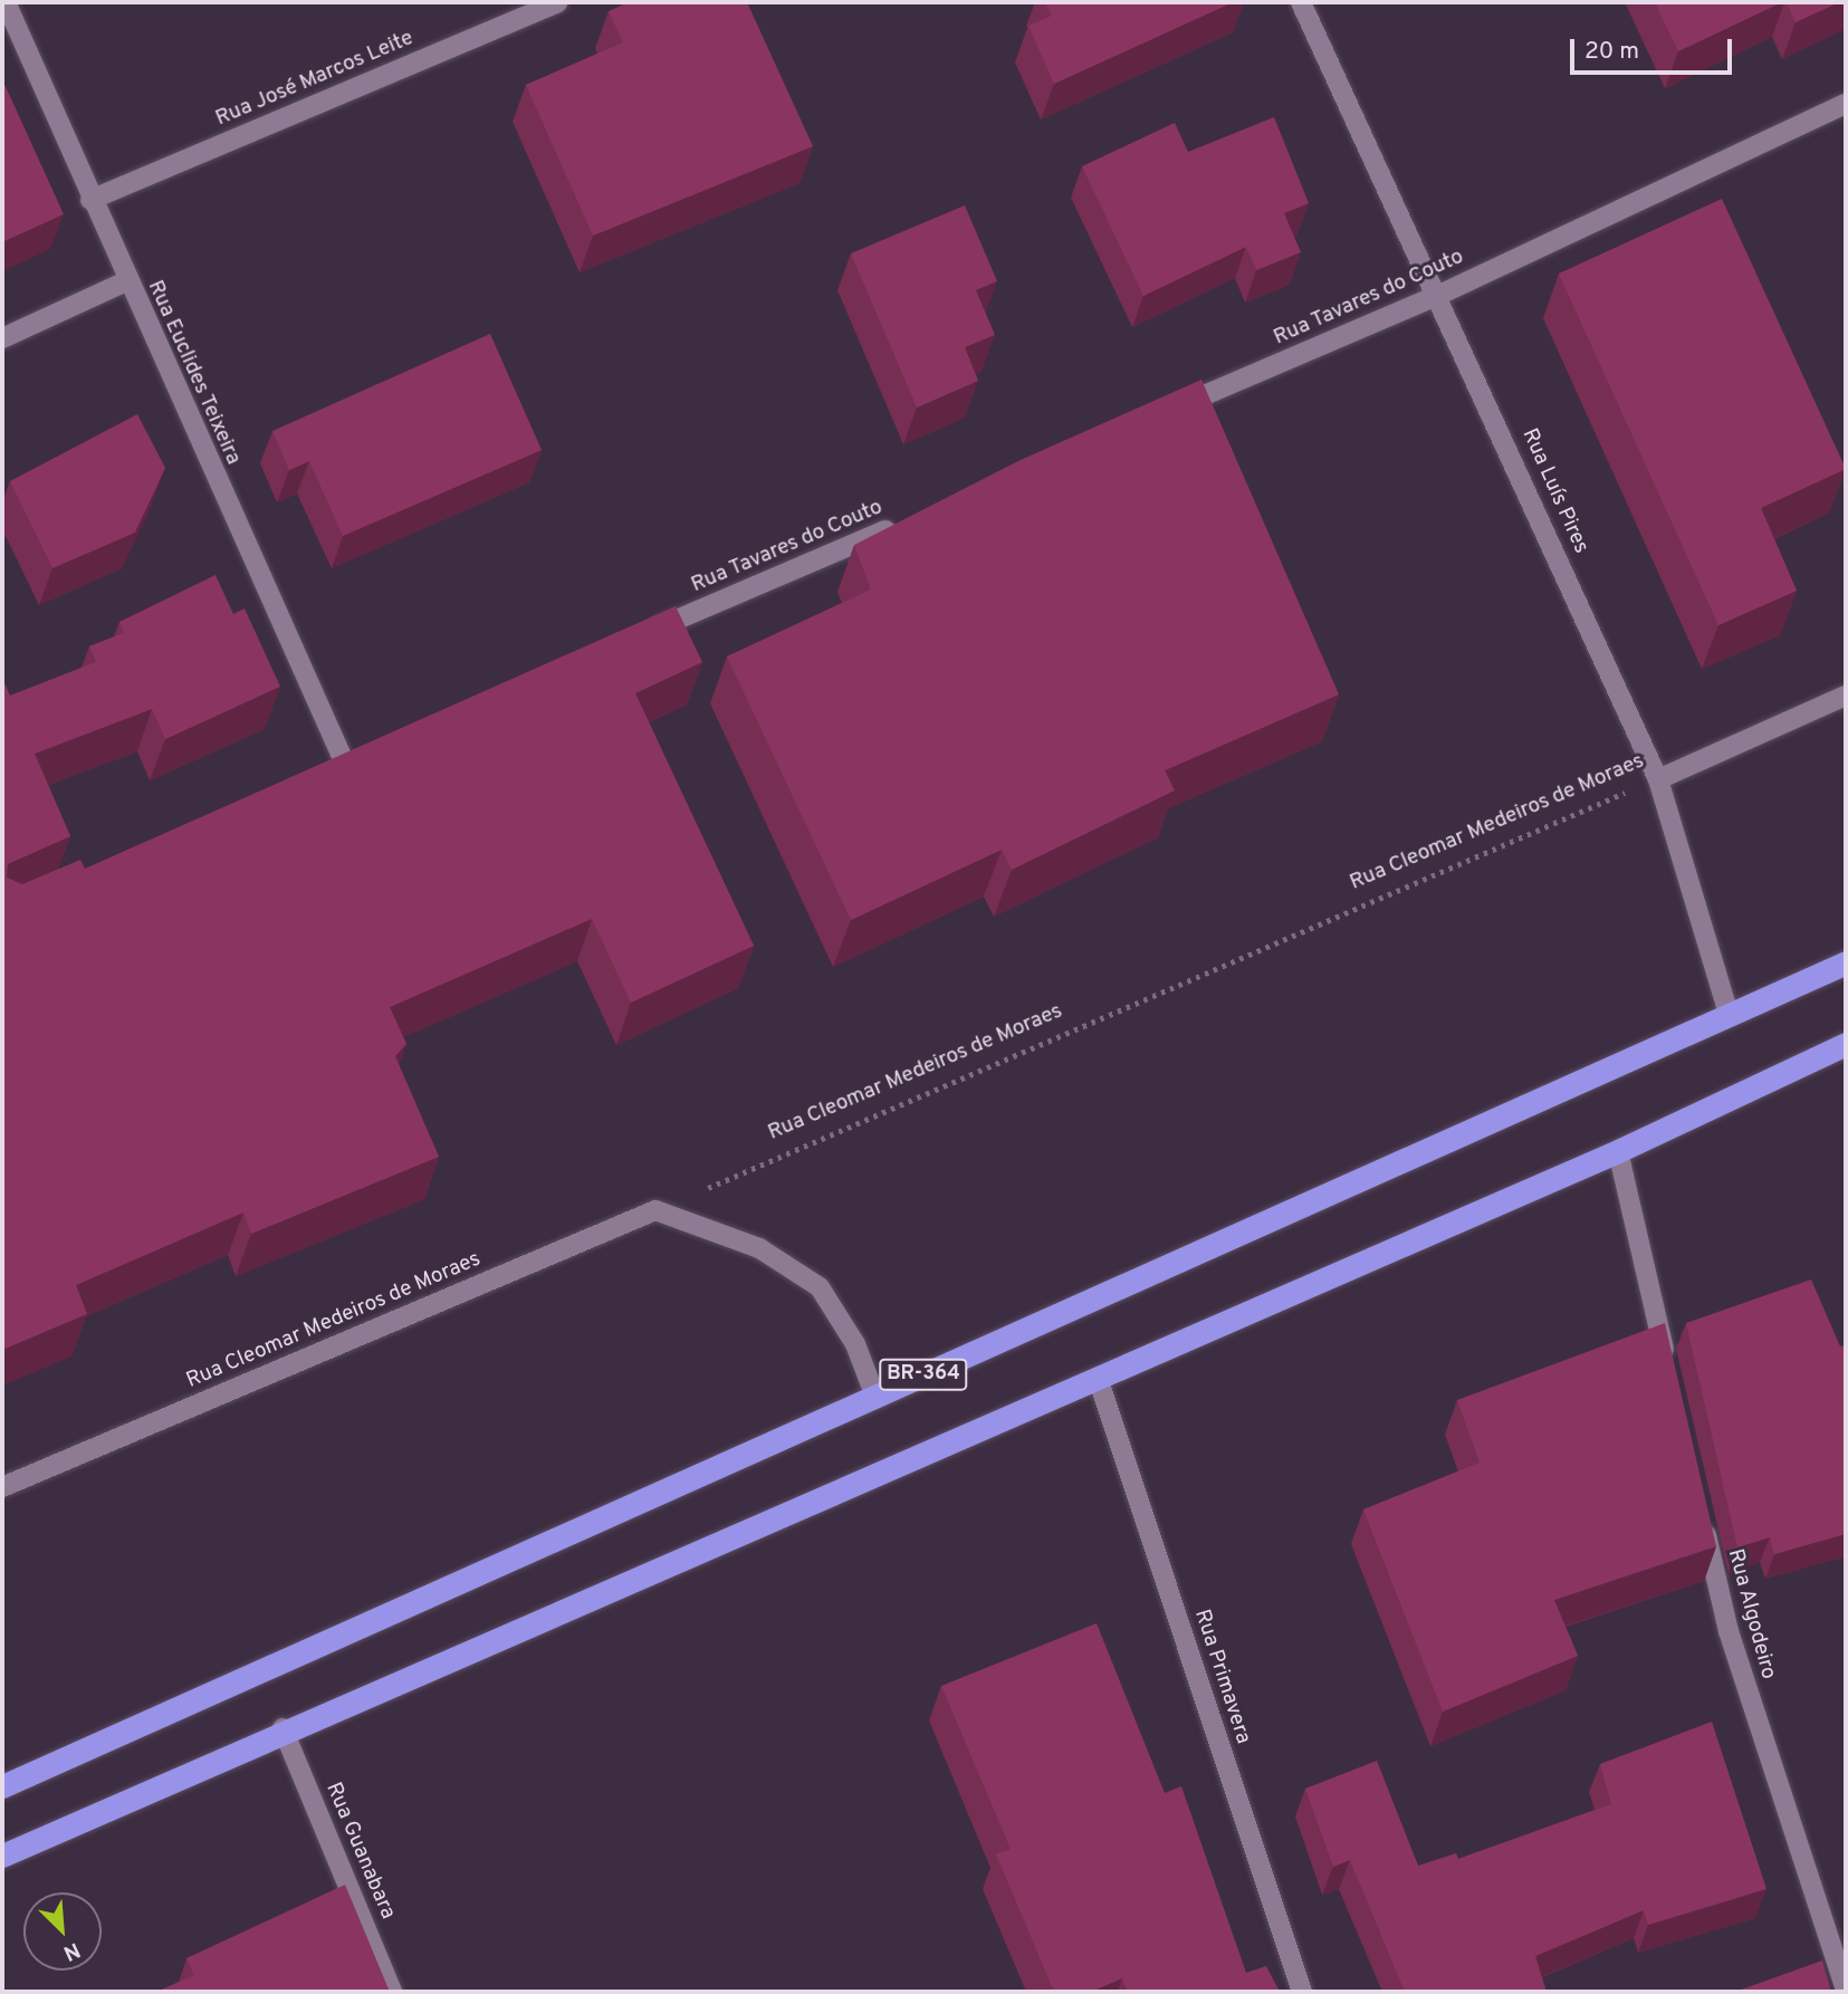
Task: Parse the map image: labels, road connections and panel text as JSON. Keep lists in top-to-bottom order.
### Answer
{
  "streets": {
    "highway": ["BR-364"],
    "street": [
      "Rua José Marcos Leite",
      "Rua Tavares do Couto",
      "Rua Euclides Teixeira",
      "Rua Luís Pires",
      "Rua Cleomar Medeiros de Moraes",
      "Rua Algodeiro",
      "Rua Primavera",
      "Rua Guanabara"
    ]
  },
  "crossings": [
    ["Rua José Marcos Leite", "Rua Euclides Teixeira"],
    ["Rua Tavares do Couto", "Rua Luís Pires"],
    ["Rua Luís Pires", "Rua Cleomar Medeiros de Moraes"],
    ["Rua Luís Pires", "BR-364"]
  ],
  "scale_bar": "20 m",
  "north": "bottom right"
}
